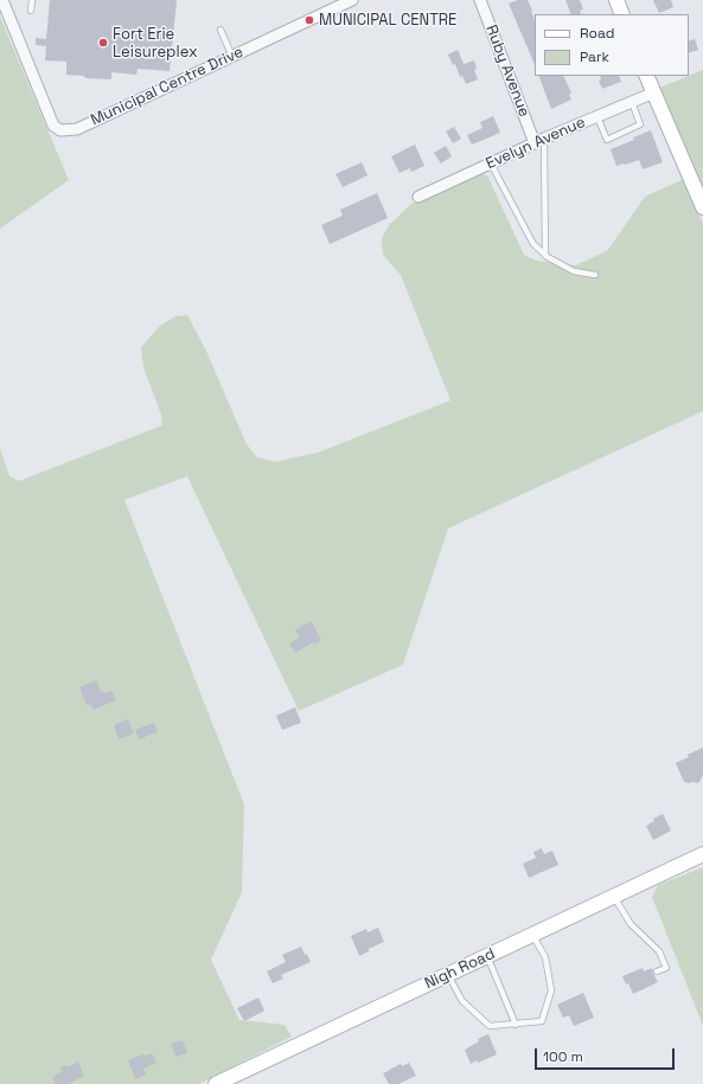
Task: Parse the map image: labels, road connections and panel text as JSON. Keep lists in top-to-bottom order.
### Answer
{
  "streets": {
    "street": [
      "Ruby Avenue",
      "Municipal Centre Drive",
      "Evelyn Avenue",
      "Nigh Road"
    ]
  },
  "crossings": [
    ["Ruby Avenue", "Evelyn Avenue"]
  ],
  "places": ["MUNICIPAL CENTRE", "Fort Erie Leisureplex"],
  "legend": ["Road", "Park"],
  "scale_bar": "100 m"
}
